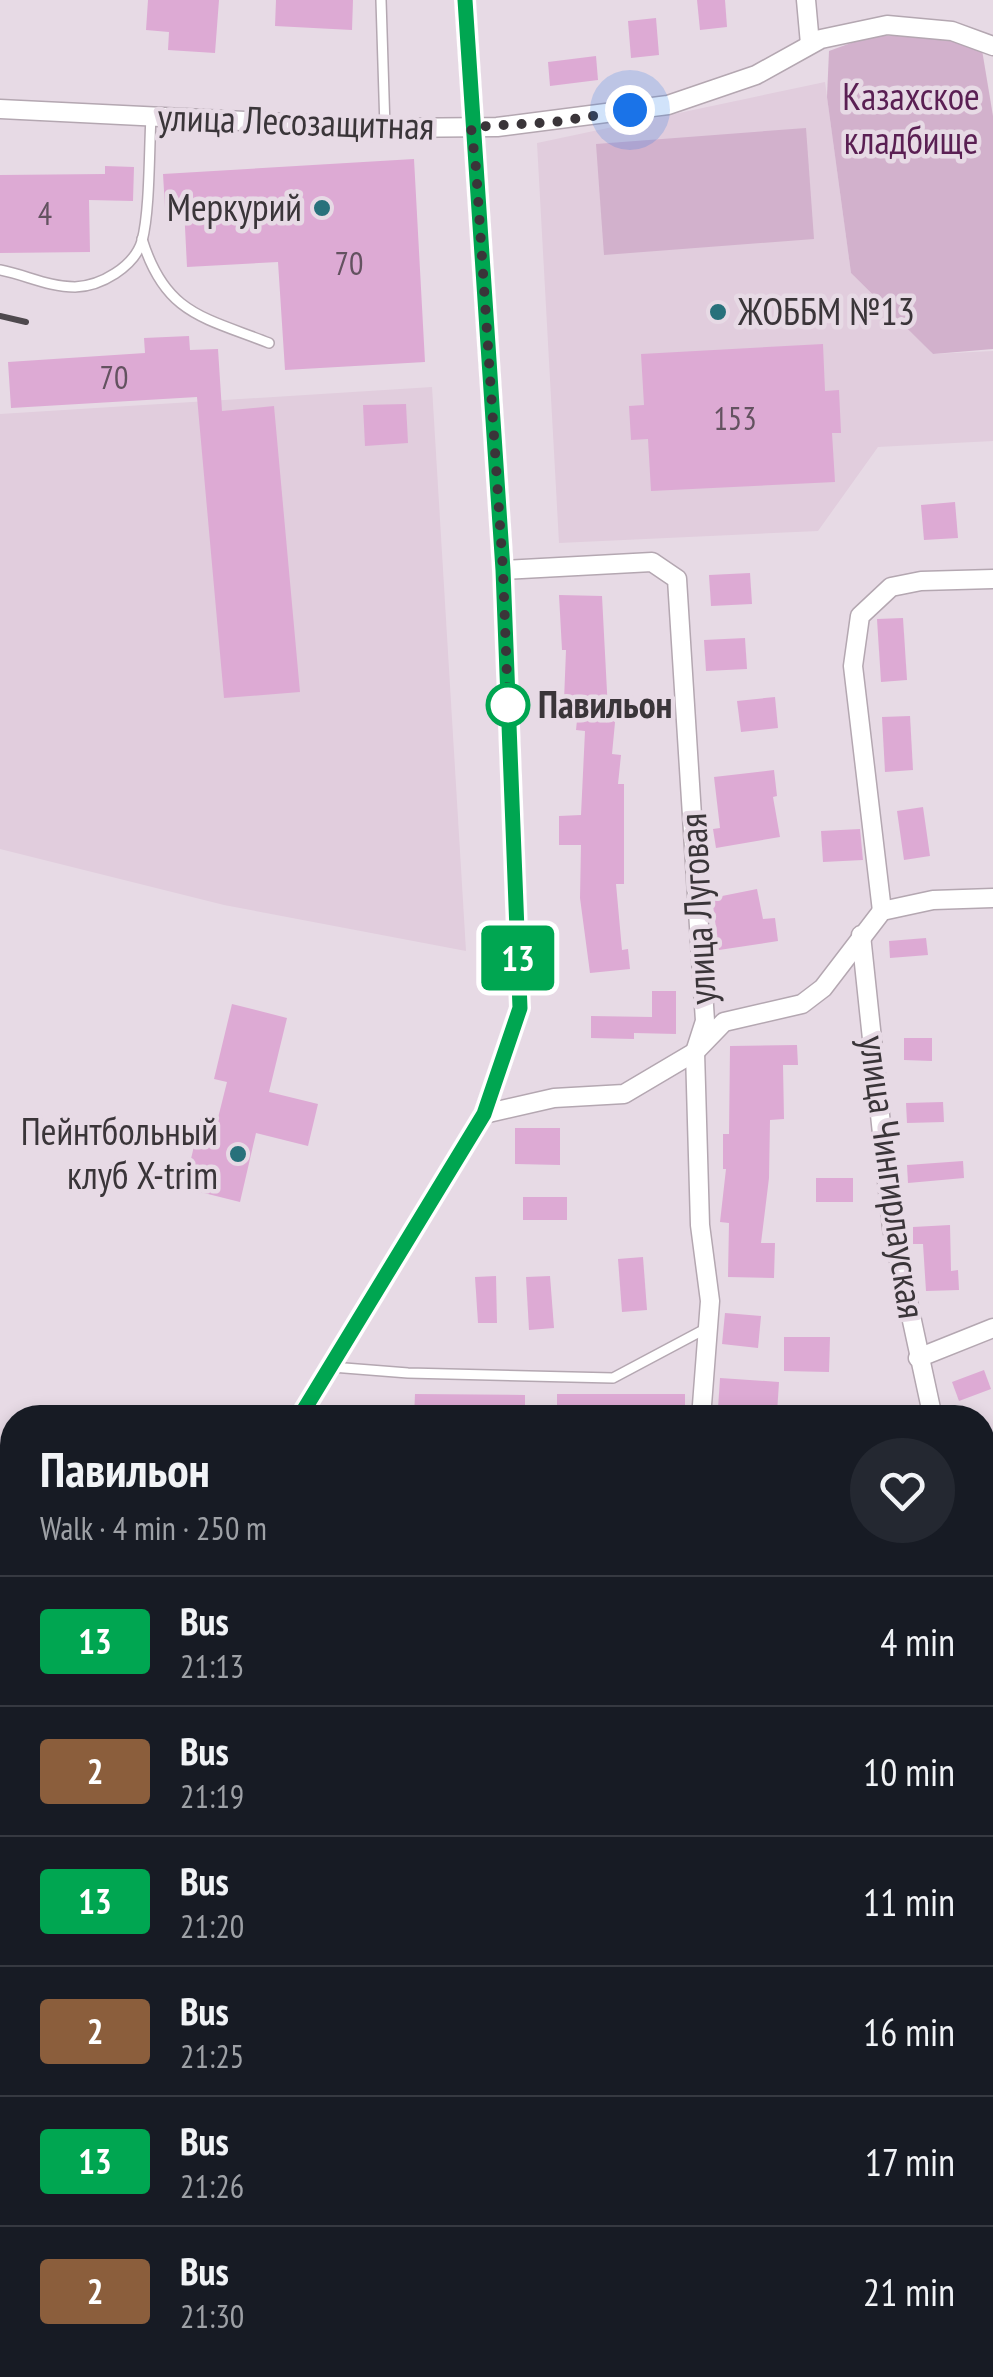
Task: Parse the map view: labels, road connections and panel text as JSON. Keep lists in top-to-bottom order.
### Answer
{
  "streets": {
    "street": ["улица Лесозащитная", "улица Луговая", "улица Чингирлауская"]
  },
  "parks": ["Казахское кладбище"],
  "places": [
    "Меркурий",
    "ЖОББМ №13",
    "Павильон",
    "Пейнтбольный клуб X-trim"
  ],
  "lines": ["bus line 13"],
  "house_numbers": [
    "4",
    "70",
    "70",
    "153"
  ],
  "page": {
    "on_map": "13",
    "heading": ["Павильон", "Walk · 4 min · 250 m"],
    "list": [
      {
        "mark": "13",
        "name": "Bus",
        "note": "21:13",
        "value": "4 min"
      },
      {
        "mark": "2",
        "name": "Bus",
        "note": "21:19",
        "value": "10 min"
      },
      {
        "mark": "13",
        "name": "Bus",
        "note": "21:20",
        "value": "11 min"
      },
      {
        "mark": "2",
        "name": "Bus",
        "note": "21:25",
        "value": "16 min"
      },
      {
        "mark": "13",
        "name": "Bus",
        "note": "21:26",
        "value": "17 min"
      },
      {
        "mark": "2",
        "name": "Bus",
        "note": "21:30",
        "value": "21 min"
      }
    ]
  }
}
